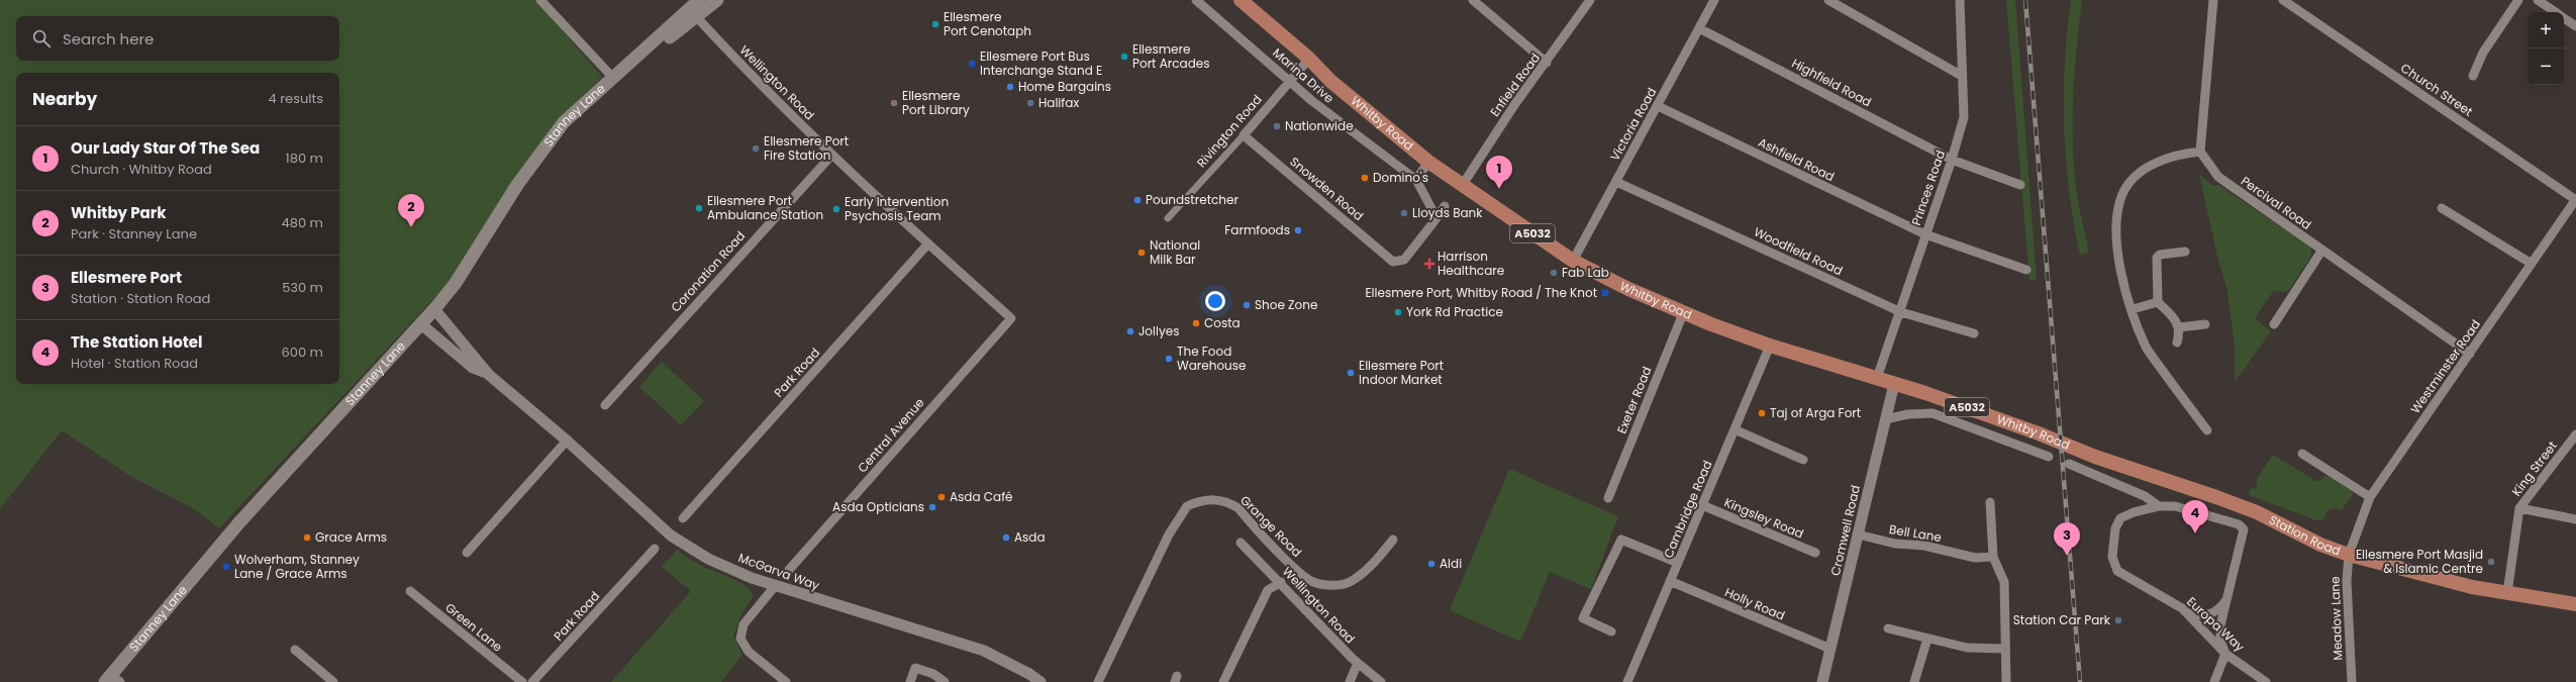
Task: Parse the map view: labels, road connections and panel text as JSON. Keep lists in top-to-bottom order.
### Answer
{
  "streets": {
    "main road": [
      "Stanney Lane",
      "Whitby Road",
      "A5032",
      "Station Road"
    ],
    "street": [
      "Marina Drive",
      "Wellington Road",
      "Highfield Road",
      "Enfield Road",
      "Church Street",
      "Victoria Road",
      "Rivington Road",
      "Ashfield Road",
      "Princes Road",
      "Snowden Road",
      "Percival Road",
      "Woodfield Road",
      "Coronation Road",
      "Westminster Road",
      "Park Road",
      "Exeter Road",
      "Central Avenue",
      "King Street",
      "Cambridge Road",
      "Kingsley Road",
      "Grange Road",
      "Cromwell Road",
      "Bell Lane",
      "McGarva Way",
      "Holly Road",
      "Meadow Lane",
      "Europa Way",
      "Green Lane"
    ]
  },
  "crossings": [
    ["Marina Drive", "Rivington Road"],
    ["Wellington Road", "Stanney Lane"],
    ["Wellington Road", "Coronation Road"],
    ["Wellington Road", "Park Road"],
    ["Wellington Road", "Central Avenue"],
    ["Highfield Road", "Victoria Road"],
    ["Highfield Road", "Princes Road"],
    ["Enfield Road", "Whitby Road"],
    ["Church Street", "Westminster Road"],
    ["Stanney Lane", "McGarva Way"],
    ["Whitby Road", "Victoria Road"],
    ["Whitby Road", "Rivington Road"],
    ["Whitby Road", "Princes Road"],
    ["Whitby Road", "Exeter Road"],
    ["Whitby Road", "Cambridge Road"],
    ["Whitby Road", "Cromwell Road"],
    ["Whitby Road", "Station Road"],
    ["Victoria Road", "Ashfield Road"],
    ["Victoria Road", "Woodfield Road"],
    ["Rivington Road", "Snowden Road"],
    ["Ashfield Road", "Princes Road"],
    ["Princes Road", "Woodfield Road"],
    ["Percival Road", "Westminster Road"],
    ["Westminster Road", "Station Road"],
    ["Westminster Road", "Meadow Lane"],
    ["King Street", "Station Road"],
    ["Cambridge Road", "Kingsley Road"],
    ["Cambridge Road", "Holly Road"],
    ["Cromwell Road", "Bell Lane"],
    ["Cromwell Road", "Holly Road"],
    ["Station Road", "Meadow Lane"]
  ],
  "places": {
    "other": [
      "Ellesmere Port Cenotaph",
      "Ellesmere Port Arcades",
      "Home Bargains",
      "Ellesmere Port Library",
      "Halifax",
      "Nationwide",
      "Ellesmere Port Fire Station",
      "Domino's",
      "Poundstretcher",
      "Ellesmere Port Ambulance Station",
      "Early Intervention Psychosis Team",
      "Lloyds Bank",
      "Farmfoods",
      "National Milk Bar",
      "Fab Lab",
      "Shoe Zone",
      "York Rd Practice",
      "Costa",
      "Jollyes",
      "The Food Warehouse",
      "Ellesmere Port Indoor Market",
      "Taj of Arga Fort",
      "Asda Café",
      "Asda Opticians",
      "Grace Arms",
      "Asda",
      "Ellesmere Port Masjid & Islamic Centre",
      "Aldi",
      "Station Car Park"
    ],
    "transit": ["Ellesmere Port Bus Interchange Stand E", "Ellesmere Port, Whitby Road / The Knot", "Wolverham, Stanney Lane / Grace Arms"],
    "health": ["Harrison Healthcare"]
  },
  "page": {
    "map_buttons": ["+", "−"],
    "search": "Search here",
    "heading": ["Nearby", "4 results"],
    "list": [
      {
        "mark": "1",
        "name": "Our Lady Star Of The Sea",
        "note": "Church · Whitby Road",
        "value": "180 m"
      },
      {
        "mark": "2",
        "name": "Whitby Park",
        "note": "Park · Stanney Lane",
        "value": "480 m"
      },
      {
        "mark": "3",
        "name": "Ellesmere Port",
        "note": "Station · Station Road",
        "value": "530 m"
      },
      {
        "mark": "4",
        "name": "The Station Hotel",
        "note": "Hotel · Station Road",
        "value": "600 m"
      }
    ],
    "pins": [
      "1",
      "2",
      "4",
      "3"
    ]
  }
}
